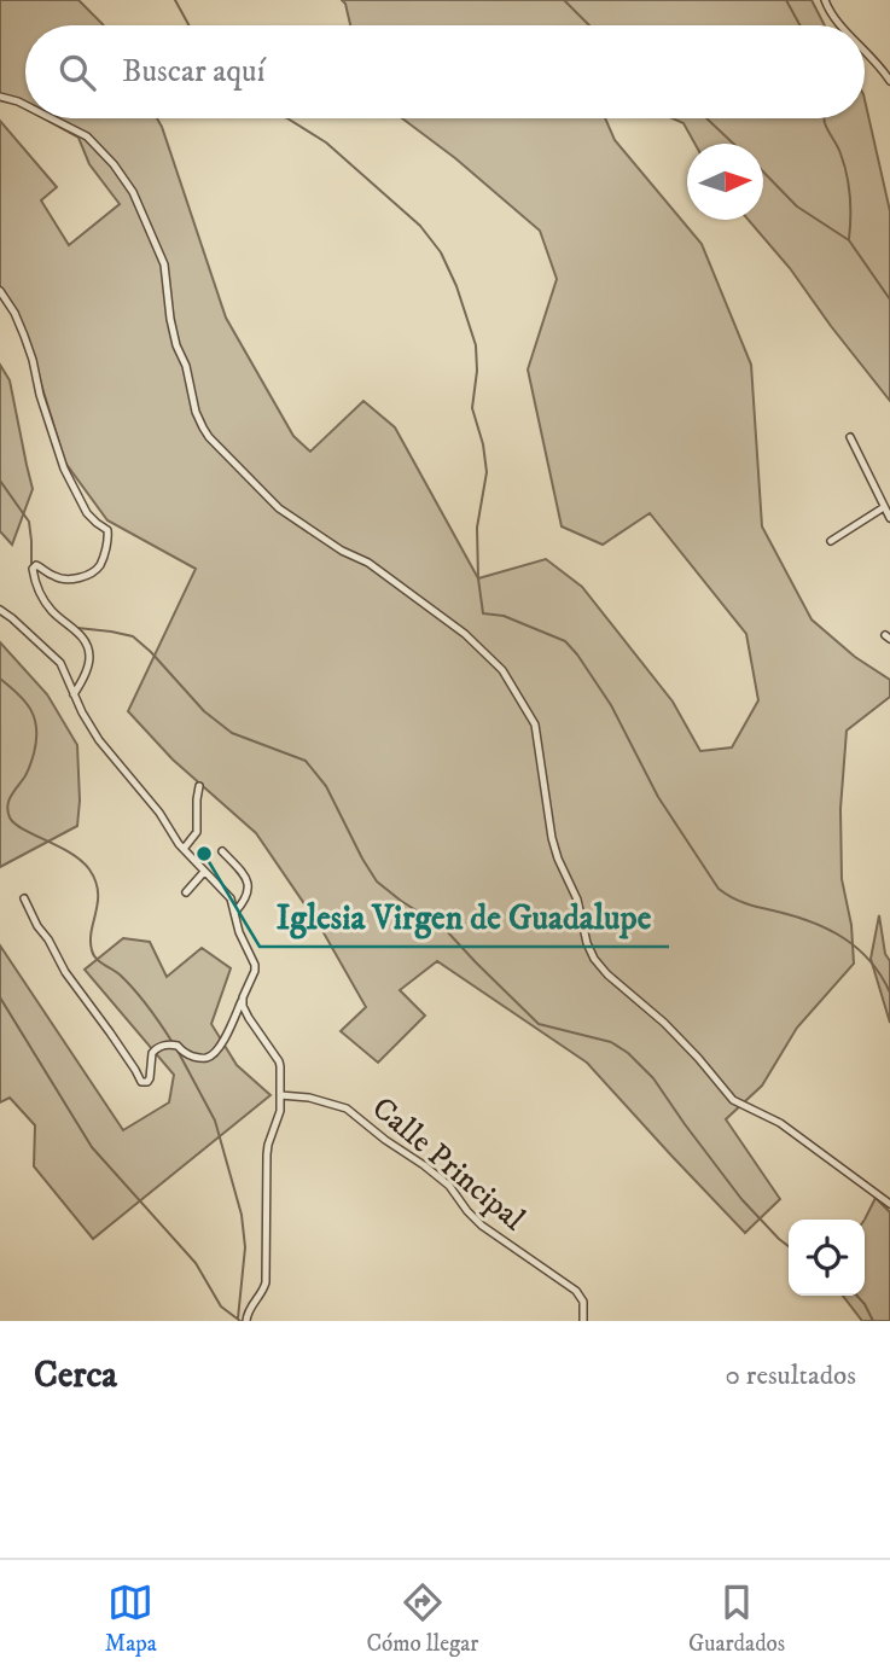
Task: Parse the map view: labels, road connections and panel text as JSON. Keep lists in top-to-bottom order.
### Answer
{
  "streets": {
    "street": ["Calle Principal"]
  },
  "places": ["Iglesia Virgen de Guadalupe"],
  "north": "right",
  "page": {
    "search": "Buscar aquí",
    "heading": ["Cerca", "0 resultados"],
    "nav": ["Mapa", "Cómo llegar", "Guardados"]
  }
}
